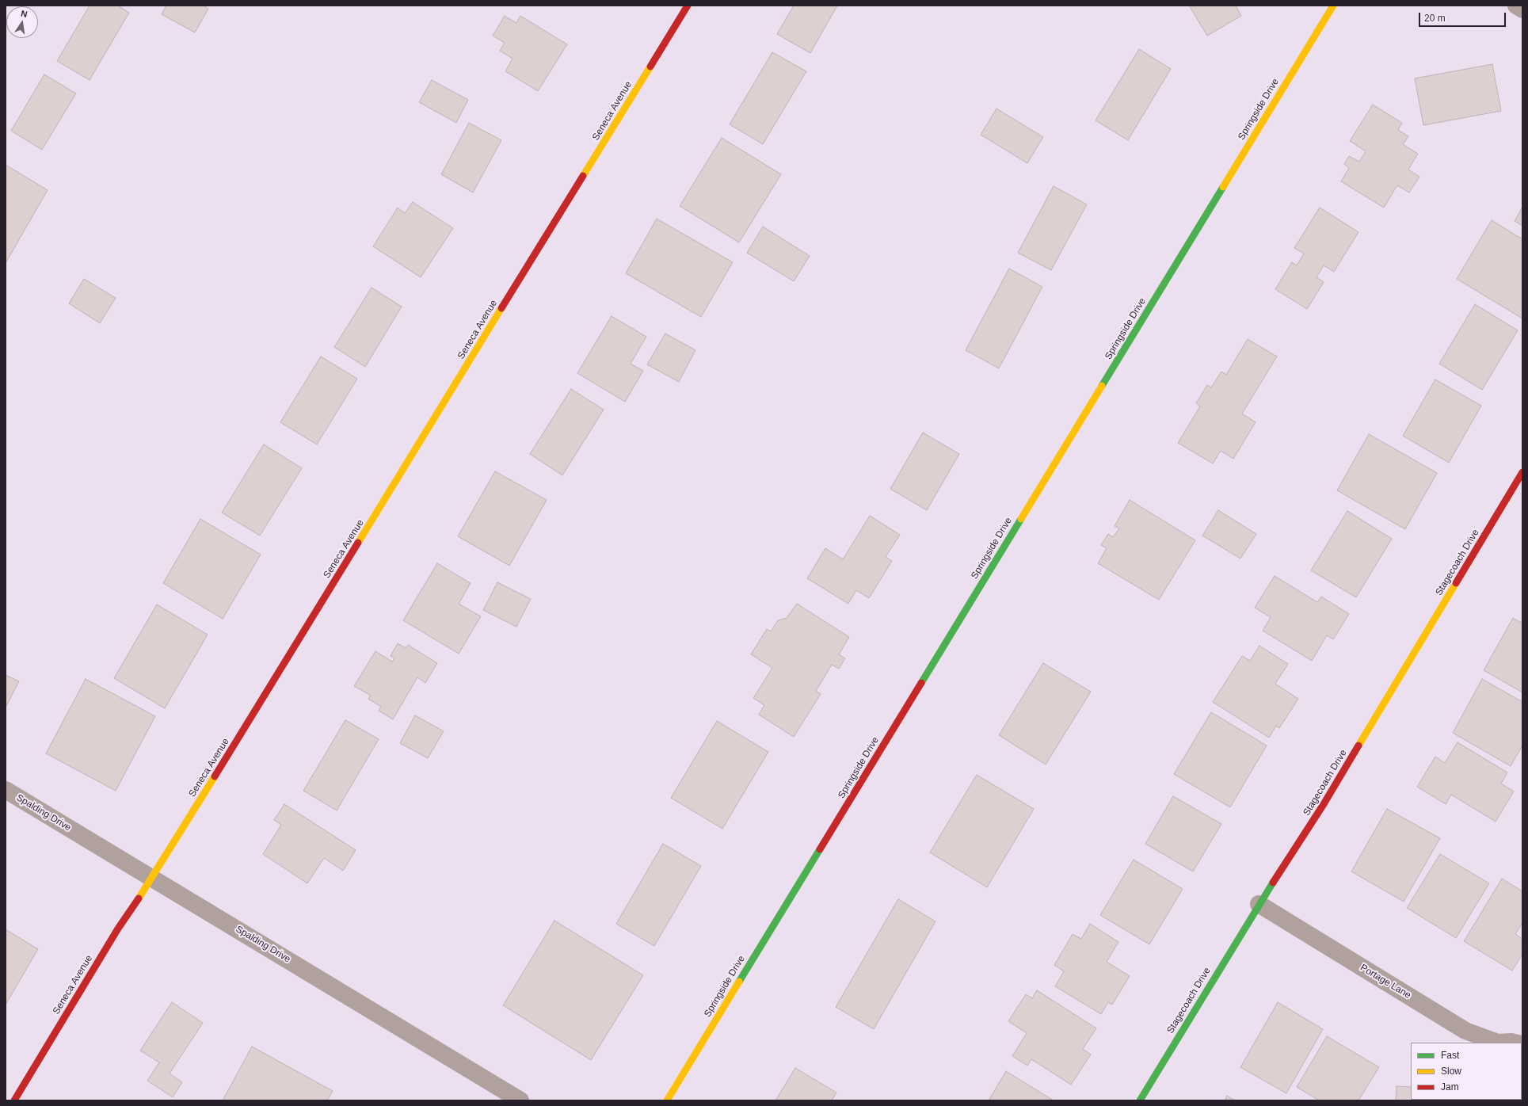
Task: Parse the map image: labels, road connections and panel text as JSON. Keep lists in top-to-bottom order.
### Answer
{
  "streets": {
    "street": [
      "Springside Drive",
      "Seneca Avenue",
      "Stagecoach Drive",
      "Spalding Drive",
      "Portage Lane"
    ]
  },
  "crossings": [
    ["Seneca Avenue", "Spalding Drive"],
    ["Stagecoach Drive", "Portage Lane"]
  ],
  "legend": ["Fast", "Slow", "Jam"],
  "scale_bar": "20 m",
  "north": "top"
}
